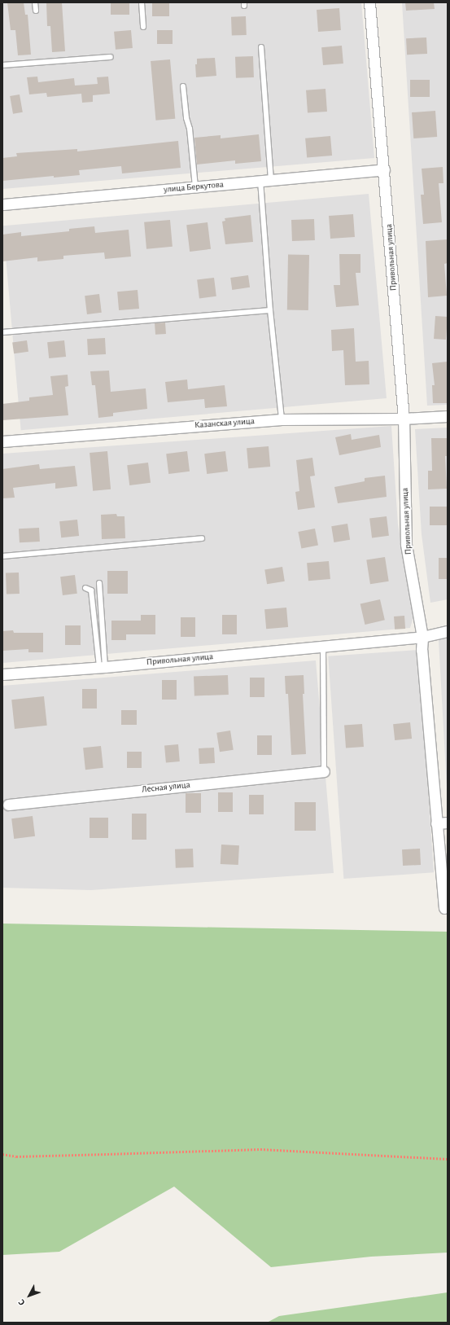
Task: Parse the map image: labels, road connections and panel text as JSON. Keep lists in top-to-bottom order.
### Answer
{
  "streets": {
    "street": [
      "улица Беркутова",
      "Привольная улица",
      "Казанская улица",
      "Лесная улица"
    ]
  },
  "crossings": [
    ["улица Беркутова", "Привольная улица"],
    ["Привольная улица", "Казанская улица"]
  ],
  "north": "bottom left"
}
